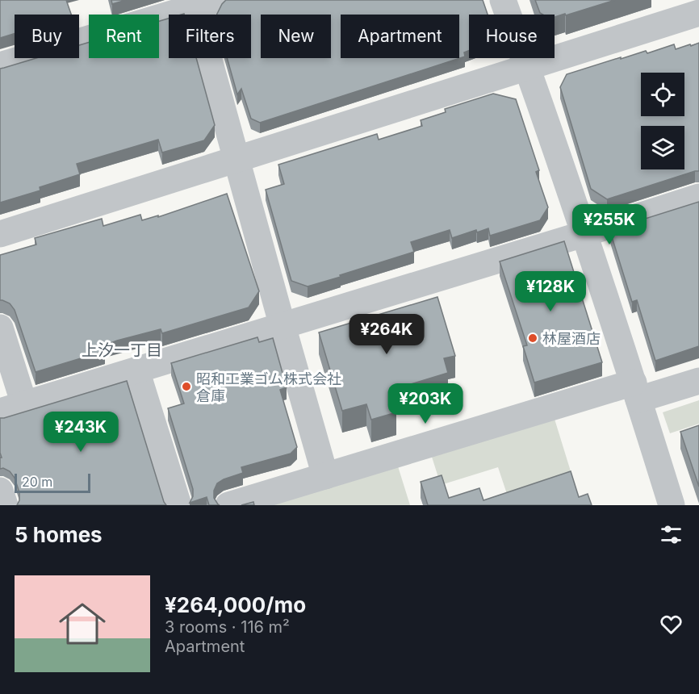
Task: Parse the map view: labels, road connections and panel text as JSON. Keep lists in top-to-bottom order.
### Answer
{
  "districts": ["上汐一丁目"],
  "places": ["林屋酒店", "昭和工業ゴム株式会社 倉庫"],
  "scale_bar": "20 m",
  "page": {
    "chip": [
      "Buy",
      "Rent",
      "Filters",
      "New",
      "Apartment",
      "House"
    ],
    "price": [
      "¥255K",
      "¥128K",
      "¥264K",
      "¥203K",
      "¥243K"
    ],
    "scale": "20 m",
    "heading": "5 homes",
    "list": [
      {
        "name": "¥264,000/mo",
        "note": "3 rooms · 116 m² · Apartment"
      }
    ]
  }
}
